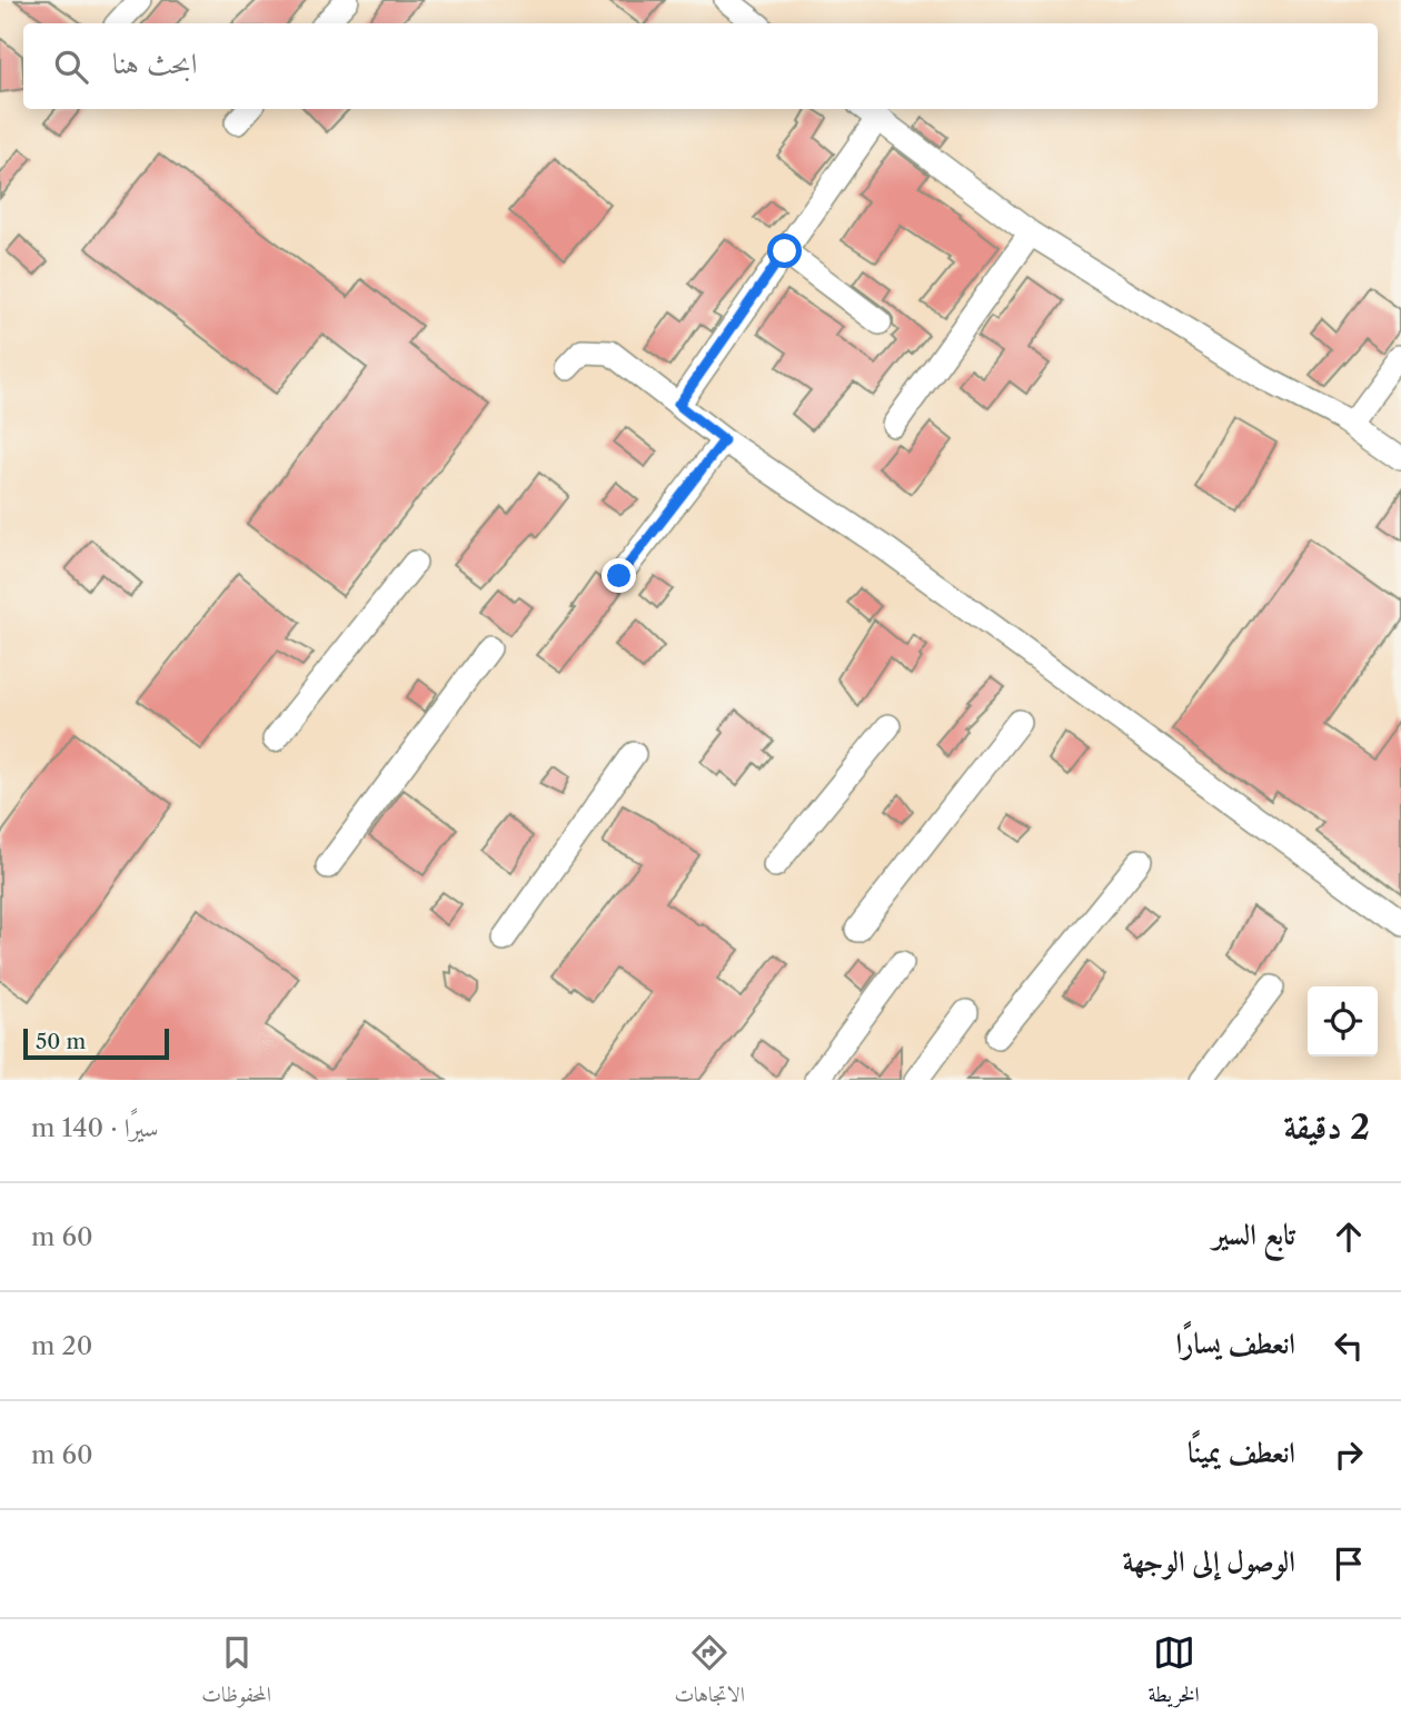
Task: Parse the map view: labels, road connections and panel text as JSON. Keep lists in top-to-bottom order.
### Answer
{
  "scale_bar": "50 m",
  "page": {
    "search": "ابحث هنا",
    "scale": "50 m",
    "heading": ["2 دقيقة", "سيرًا · 140 m"],
    "list": [
      ["تابع السير", "60 m"],
      ["انعطف يسارًا", "20 m"],
      ["انعطف يمينًا", "60 m"],
      "الوصول إلى الوجهة"
    ],
    "nav": ["الخريطة", "الاتجاهات", "المحفوظات"]
  }
}
